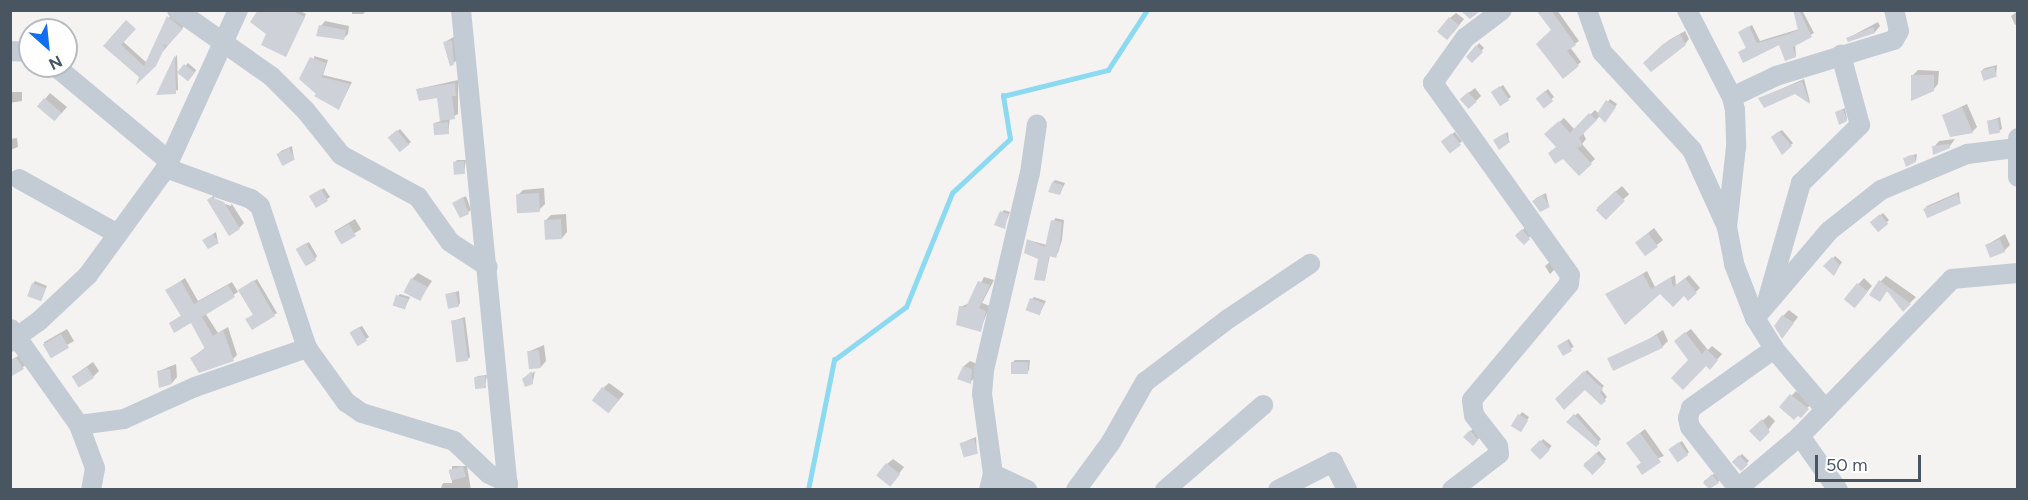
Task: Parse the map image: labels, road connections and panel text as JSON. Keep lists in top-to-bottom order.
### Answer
{
  "scale_bar": "50 m",
  "north": "bottom right"
}
